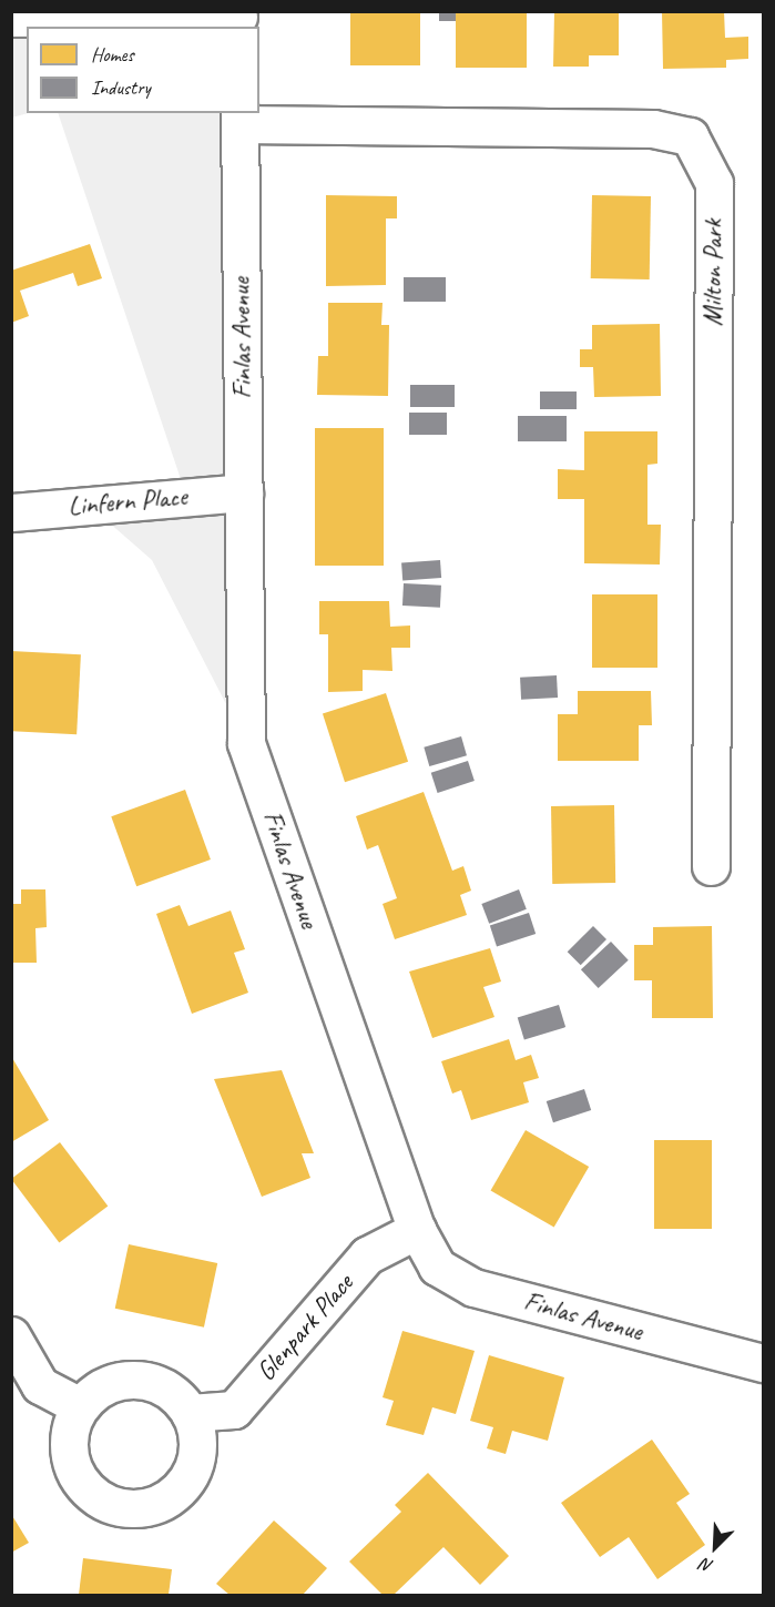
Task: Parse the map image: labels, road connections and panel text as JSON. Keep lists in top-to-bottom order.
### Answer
{
  "streets": {
    "street": [
      "Milton Park",
      "Finlas Avenue",
      "Linfern Place",
      "Glenpark Place"
    ]
  },
  "crossings": [
    ["Milton Park", "Finlas Avenue"],
    ["Finlas Avenue", "Linfern Place"],
    ["Finlas Avenue", "Glenpark Place"]
  ],
  "legend": ["Homes", "Industry"],
  "north": "bottom left"
}
